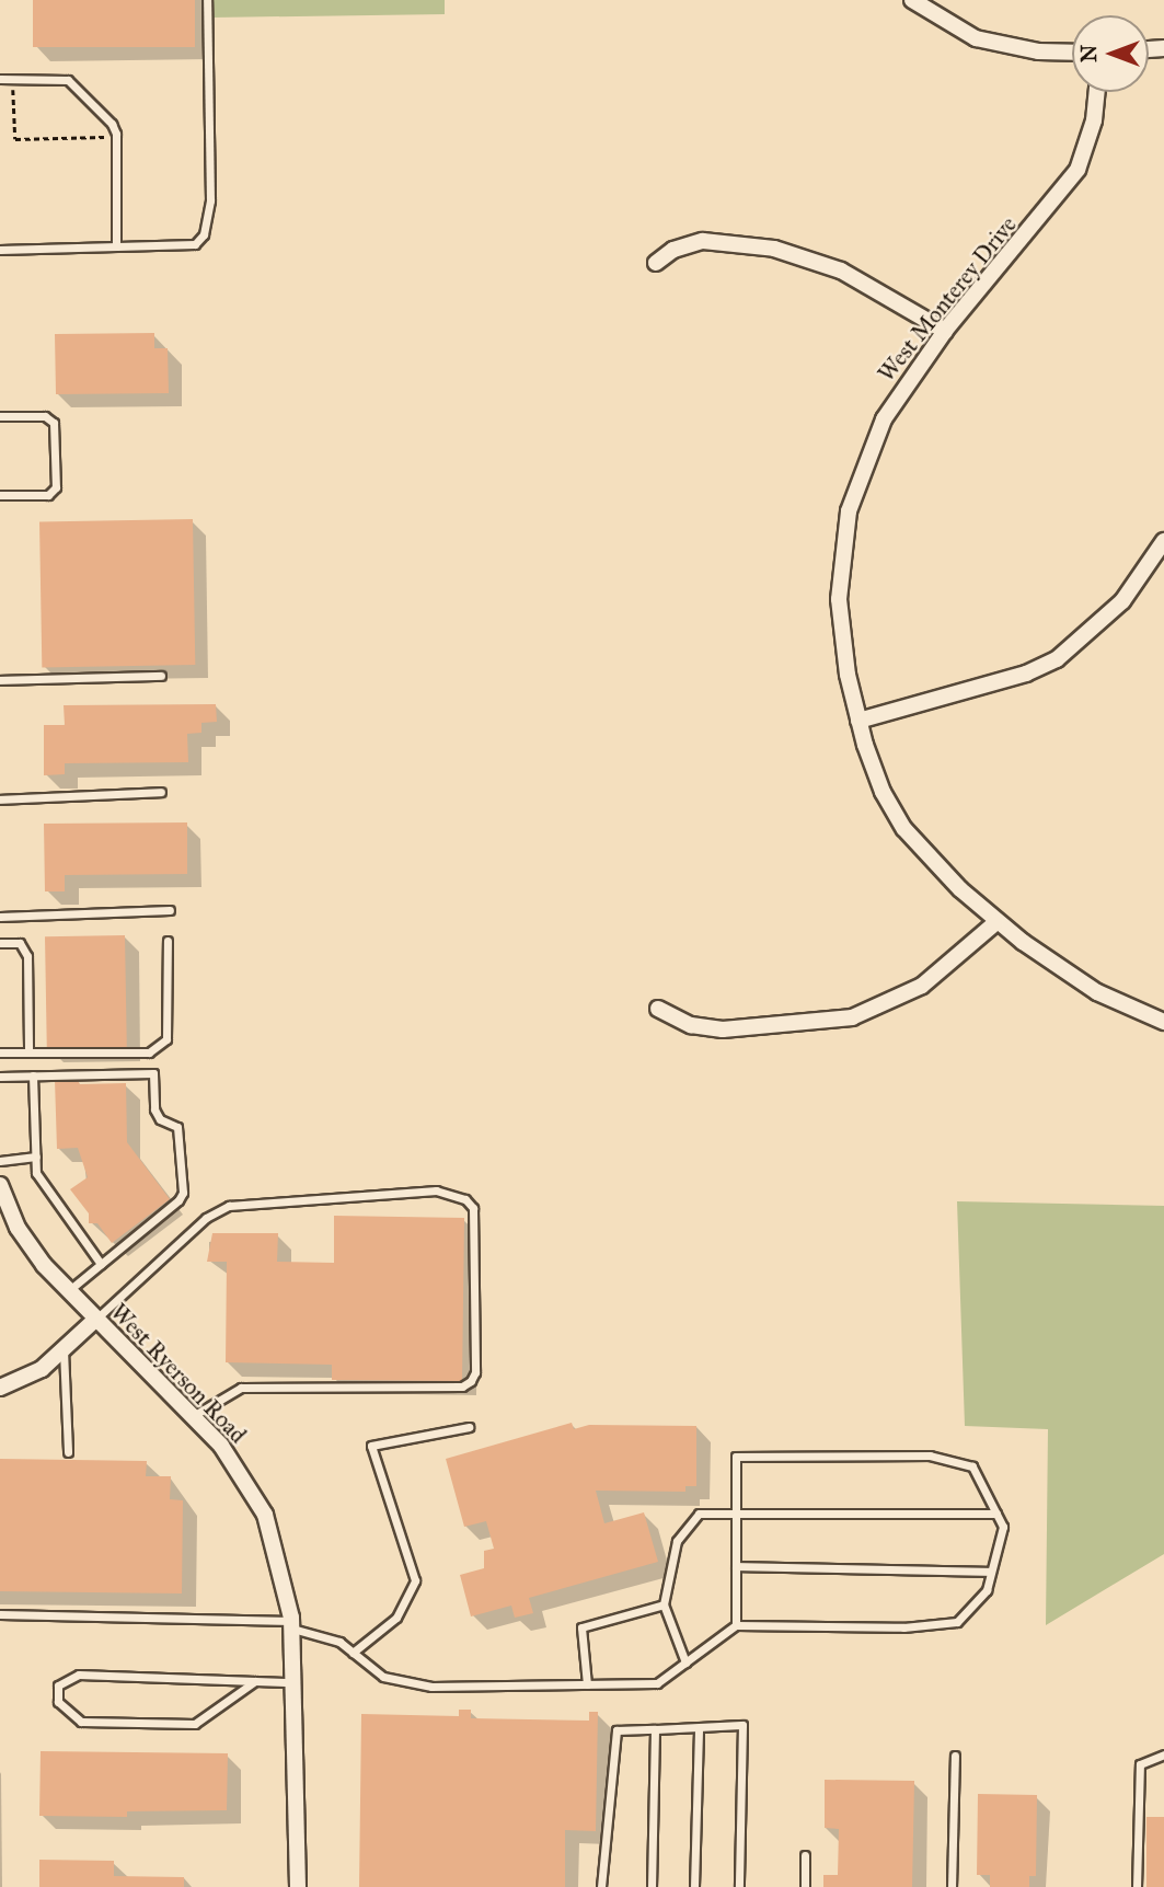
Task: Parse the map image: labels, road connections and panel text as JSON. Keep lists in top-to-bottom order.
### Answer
{
  "streets": {
    "street": ["West Monterey Drive", "West Ryerson Road"]
  },
  "north": "left"
}
